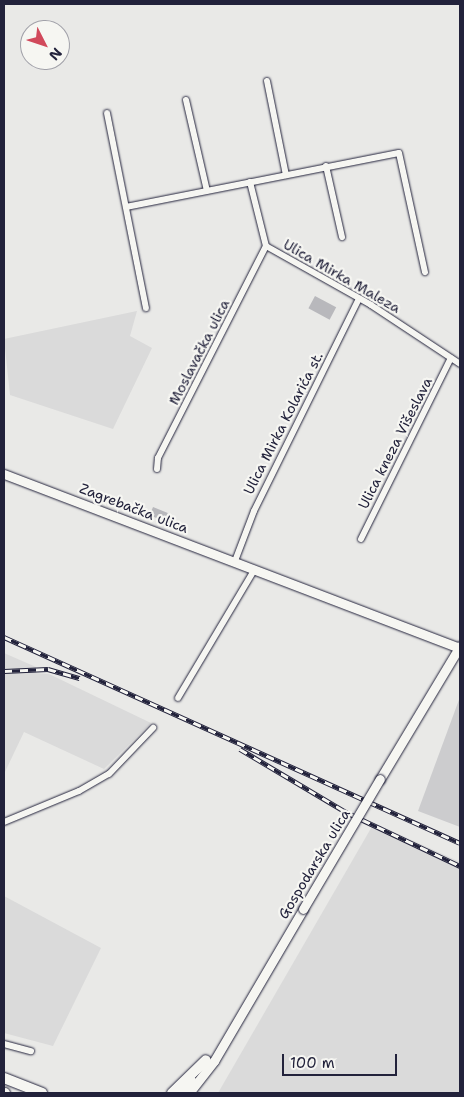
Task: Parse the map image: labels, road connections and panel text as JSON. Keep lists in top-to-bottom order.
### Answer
{
  "streets": {
    "main road": ["Zagrebačka ulica", "Gospodarska ulica"],
    "street": [
      "Ulica Mirka Maleza",
      "Moslavačka ulica",
      "Ulica Mirka Kolarića st.",
      "Ulica kneza Višeslava"
    ]
  },
  "crossings": [
    ["Ulica Mirka Maleza", "Moslavačka ulica"],
    ["Ulica Mirka Maleza", "Ulica Mirka Kolarića st."],
    ["Ulica Mirka Maleza", "Ulica kneza Višeslava"],
    ["Ulica Mirka Kolarića st.", "Zagrebačka ulica"],
    ["Zagrebačka ulica", "Gospodarska ulica"]
  ],
  "scale_bar": "100 m",
  "north": "bottom right"
}
